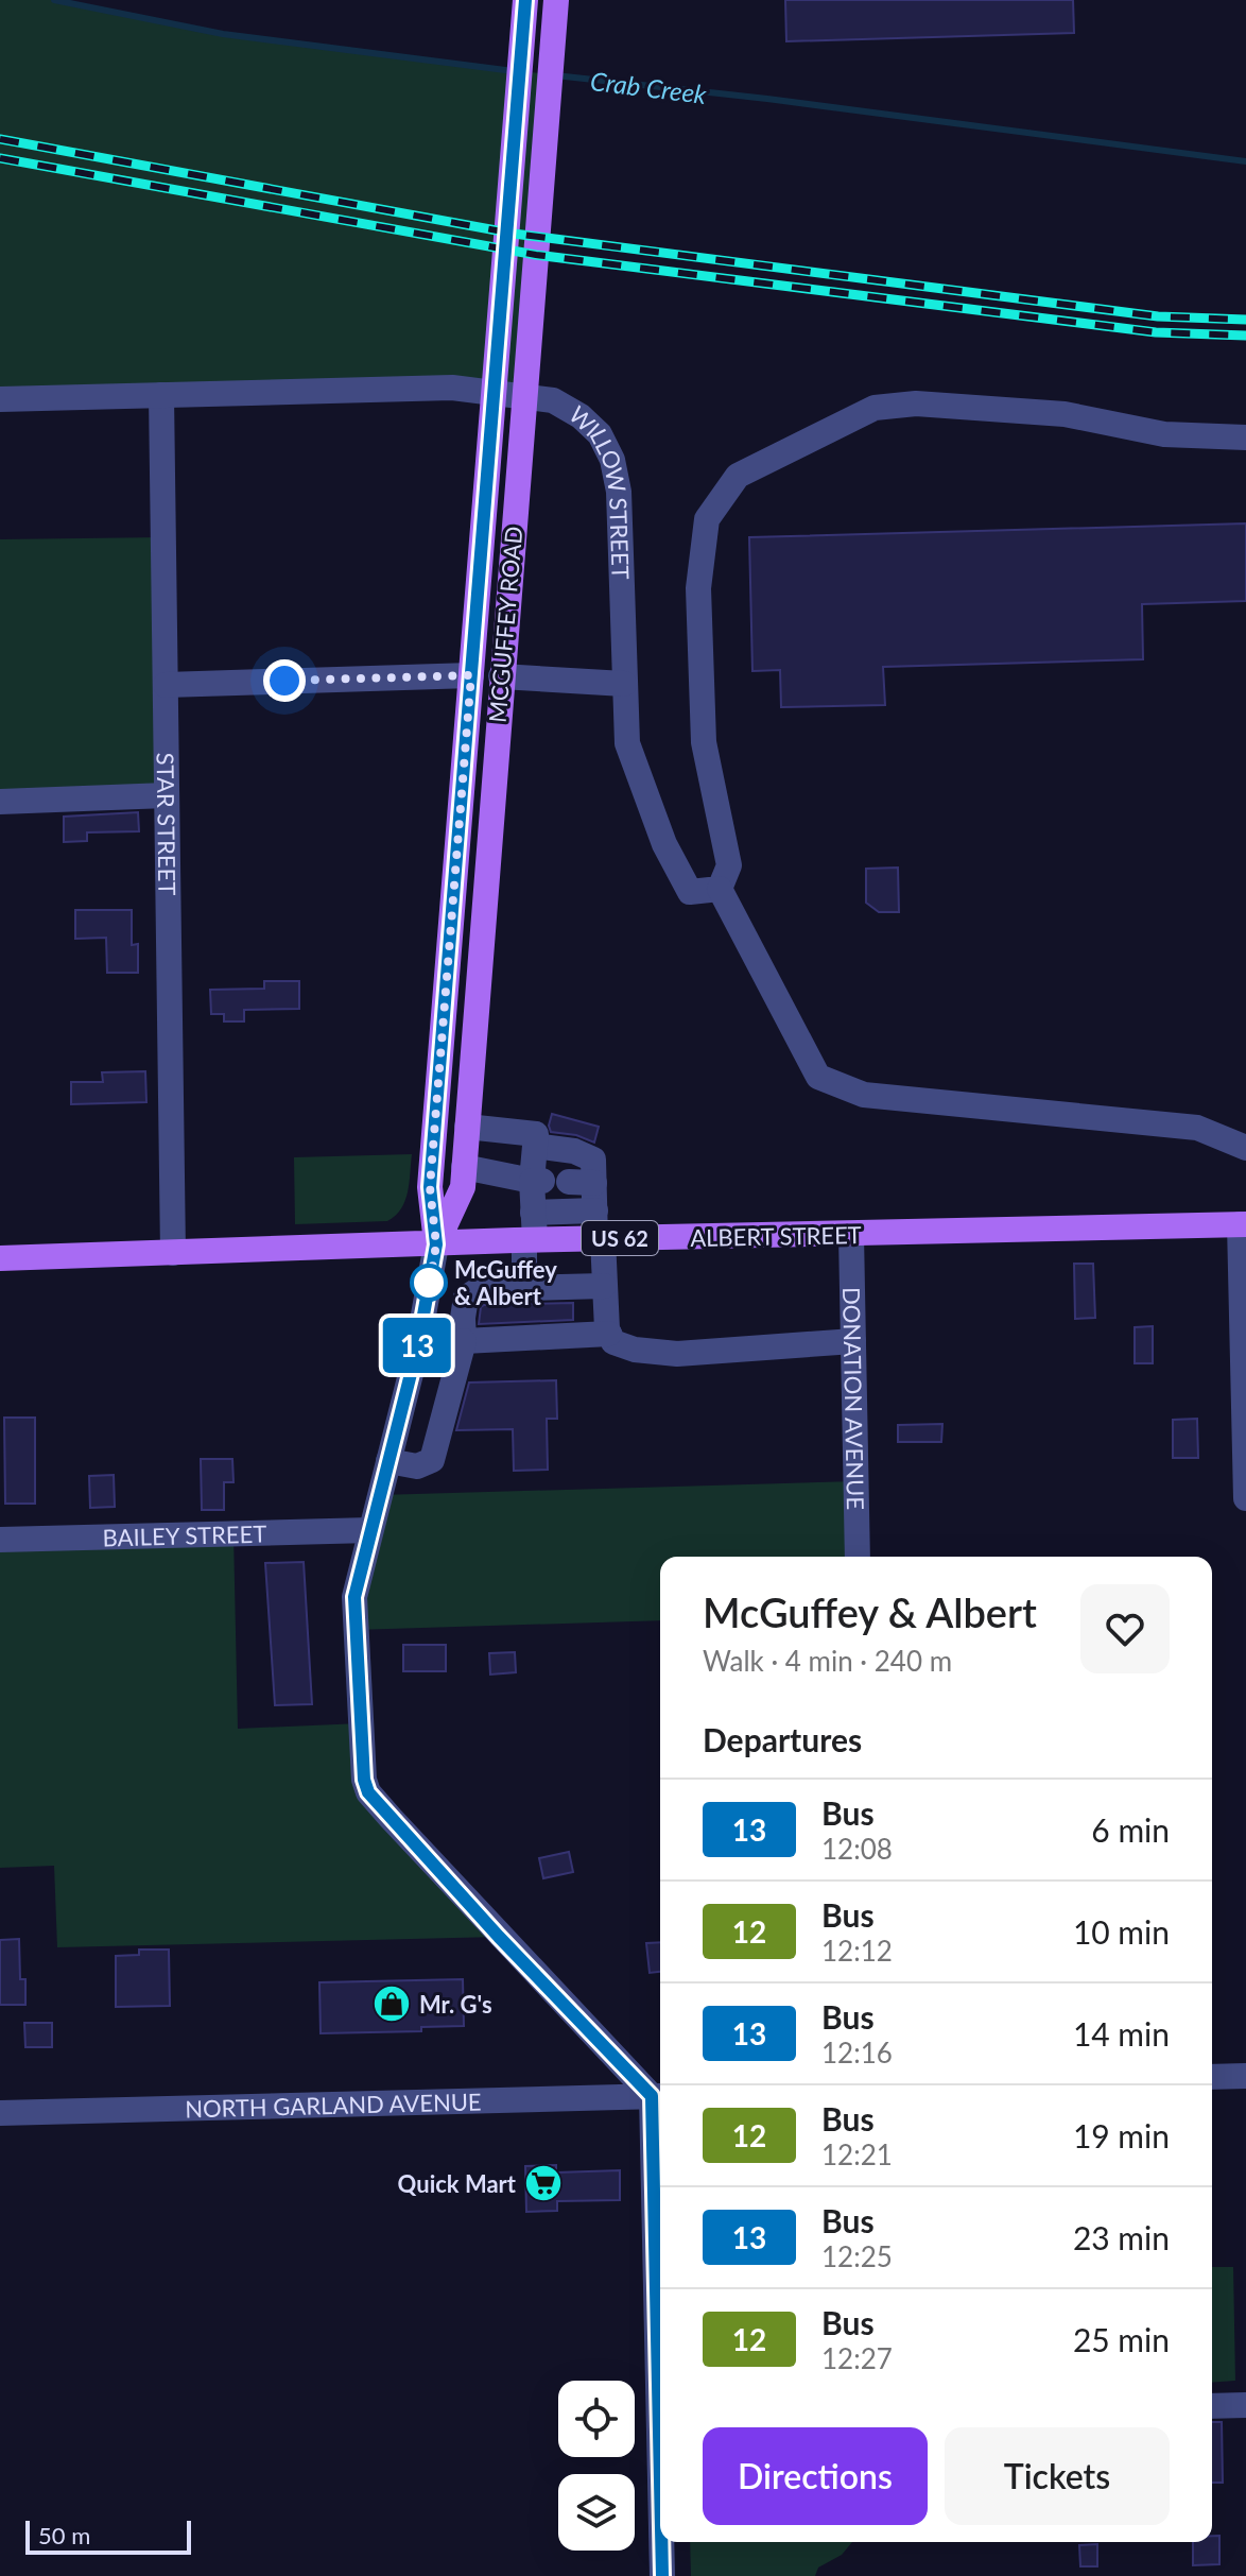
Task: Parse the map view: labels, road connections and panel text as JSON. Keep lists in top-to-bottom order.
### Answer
{
  "streets": {
    "main road": ["MCGUFFEY ROAD", "ALBERT STREET", "US 62"],
    "street": [
      "WILLOW STREET",
      "STAR STREET",
      "DONATION AVENUE",
      "BAILEY STREET",
      "NORTH GARLAND AVENUE"
    ]
  },
  "crossings": [
    ["WILLOW STREET", "STAR STREET"],
    ["MCGUFFEY ROAD", "ALBERT STREET"],
    ["MCGUFFEY ROAD", "BAILEY STREET"],
    ["STAR STREET", "ALBERT STREET"],
    ["ALBERT STREET", "DONATION AVENUE"]
  ],
  "water": ["Crab Creek"],
  "places": {
    "other": ["McGuffey & Albert"],
    "shop": ["Mr. G's"],
    "supermarket": ["Quick Mart"]
  },
  "lines": ["bus line 13"],
  "scale_bar": "50 m",
  "page": {
    "on_map": "13",
    "heading": [
      ["McGuffey & Albert", "Walk · 4 min · 240 m"],
      "Departures"
    ],
    "list": [
      {
        "mark": "13",
        "name": "Bus",
        "note": "12:08",
        "value": "6 min"
      },
      {
        "mark": "12",
        "name": "Bus",
        "note": "12:12",
        "value": "10 min"
      },
      {
        "mark": "13",
        "name": "Bus",
        "note": "12:16",
        "value": "14 min"
      },
      {
        "mark": "12",
        "name": "Bus",
        "note": "12:21",
        "value": "19 min"
      },
      {
        "mark": "13",
        "name": "Bus",
        "note": "12:25",
        "value": "23 min"
      },
      {
        "mark": "12",
        "name": "Bus",
        "note": "12:27",
        "value": "25 min"
      }
    ],
    "buttons": ["Directions", "Tickets"],
    "scale": "50 m"
  }
}
